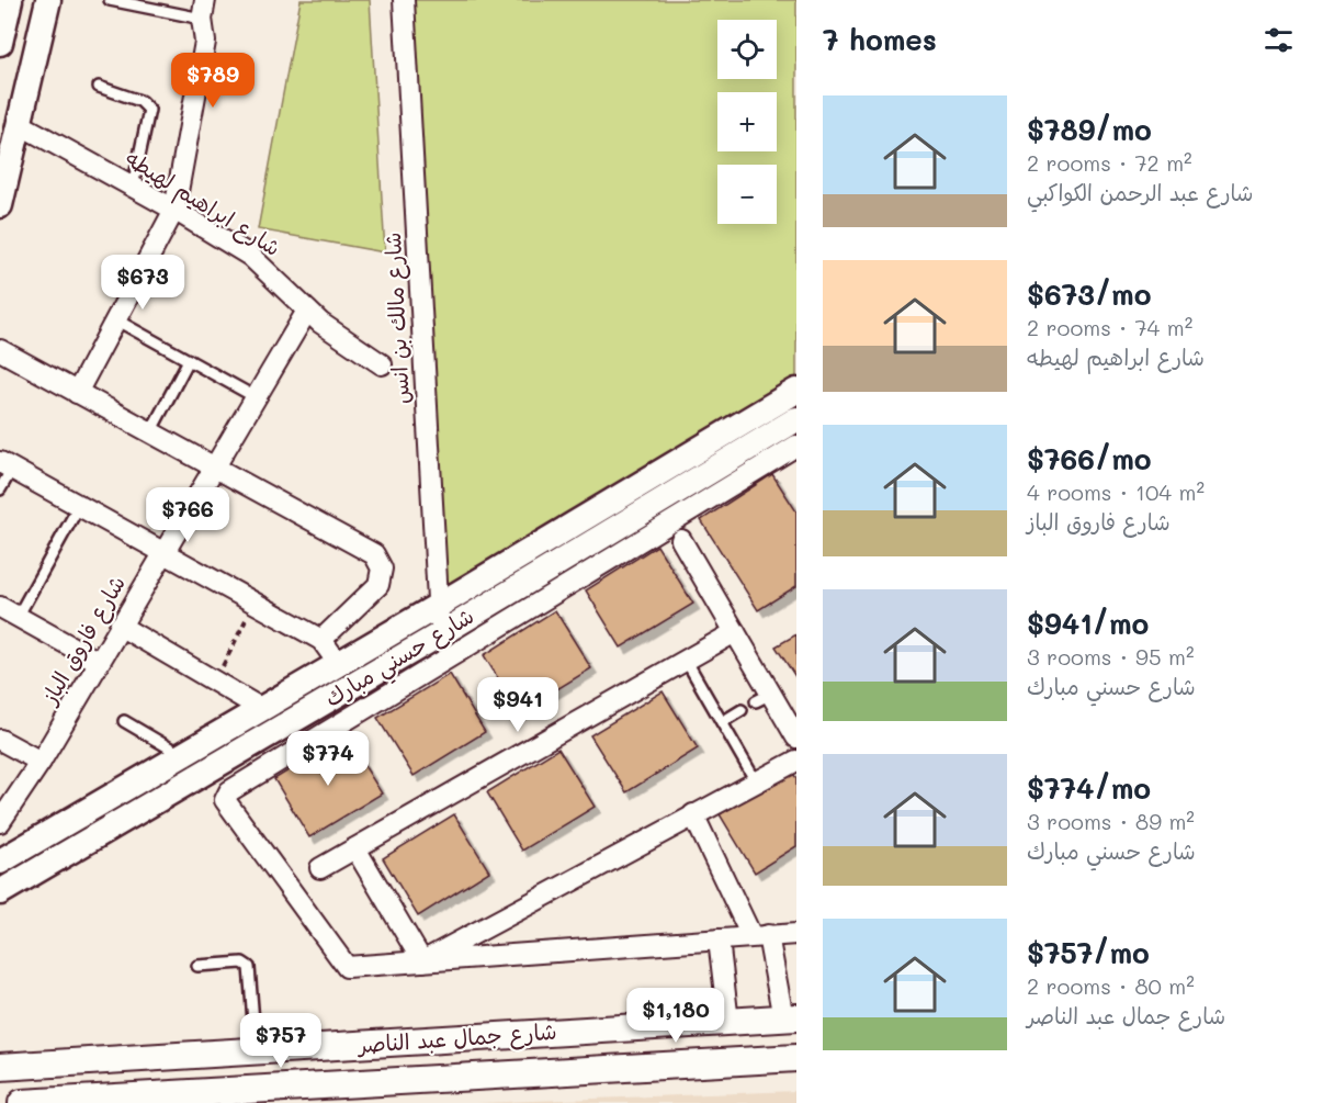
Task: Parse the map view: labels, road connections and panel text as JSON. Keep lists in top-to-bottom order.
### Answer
{
  "streets": {
    "main road": ["شارع جمال عبد الناصر"],
    "street": [
      "شارع ابراهيم لهيطه",
      "شارع مالك بن انس",
      "شارع فاروق الباز",
      "شارع حسني مبارك"
    ]
  },
  "crossings": [
    ["شارع ابراهيم لهيطه", "شارع فاروق الباز"],
    ["شارع مالك بن انس", "شارع حسني مبارك"]
  ],
  "page": {
    "heading": "7 homes",
    "map_buttons": ["+", "−"],
    "price": [
      "$789",
      "$673",
      "$766",
      "$941",
      "$774",
      "$1,180",
      "$757"
    ],
    "list": [
      {
        "name": "$789/mo",
        "note": "2 rooms · 72 m² · شارع عبد الرحمن الكواكبي"
      },
      {
        "name": "$673/mo",
        "note": "2 rooms · 74 m² · شارع ابراهيم لهيطه"
      },
      {
        "name": "$766/mo",
        "note": "4 rooms · 104 m² · شارع فاروق الباز"
      },
      {
        "name": "$941/mo",
        "note": "3 rooms · 95 m² · شارع حسني مبارك"
      },
      {
        "name": "$774/mo",
        "note": "3 rooms · 89 m² · شارع حسني مبارك"
      },
      {
        "name": "$757/mo",
        "note": "2 rooms · 80 m² · شارع جمال عبد الناصر"
      }
    ]
  }
}
